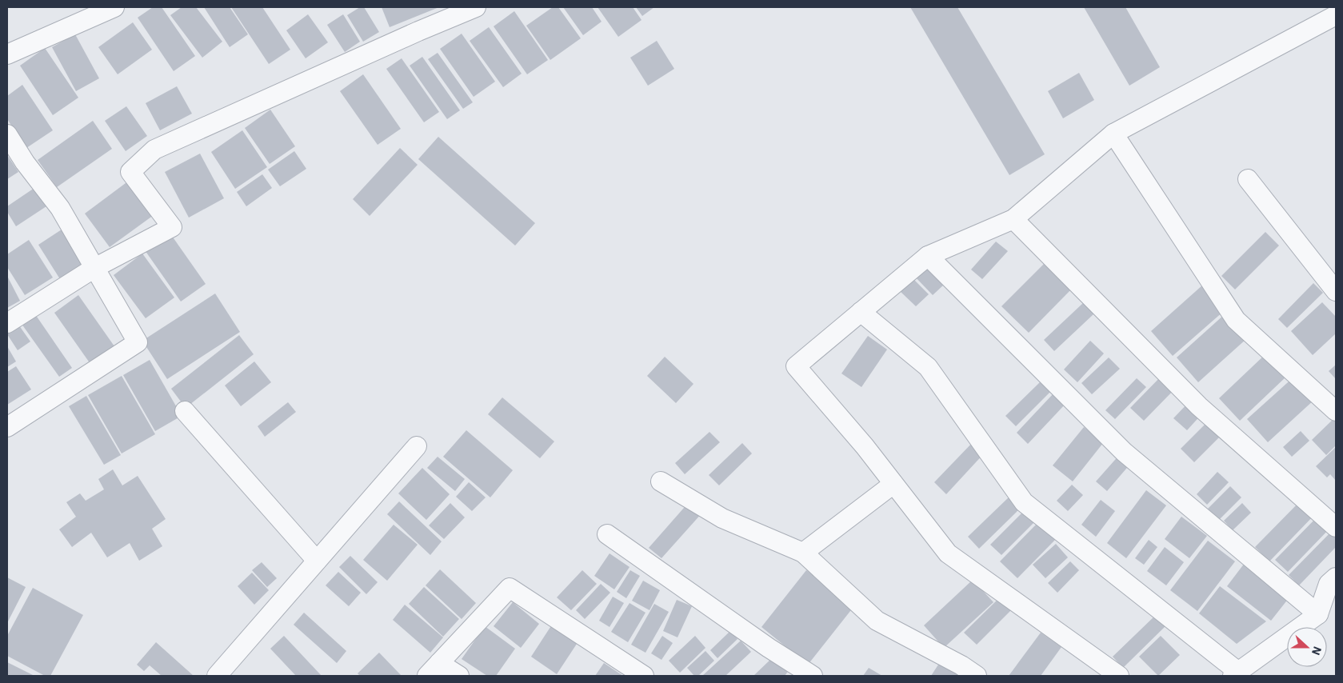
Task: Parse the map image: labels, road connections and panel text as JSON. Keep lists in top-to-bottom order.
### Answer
{
  "north": "right"
}
